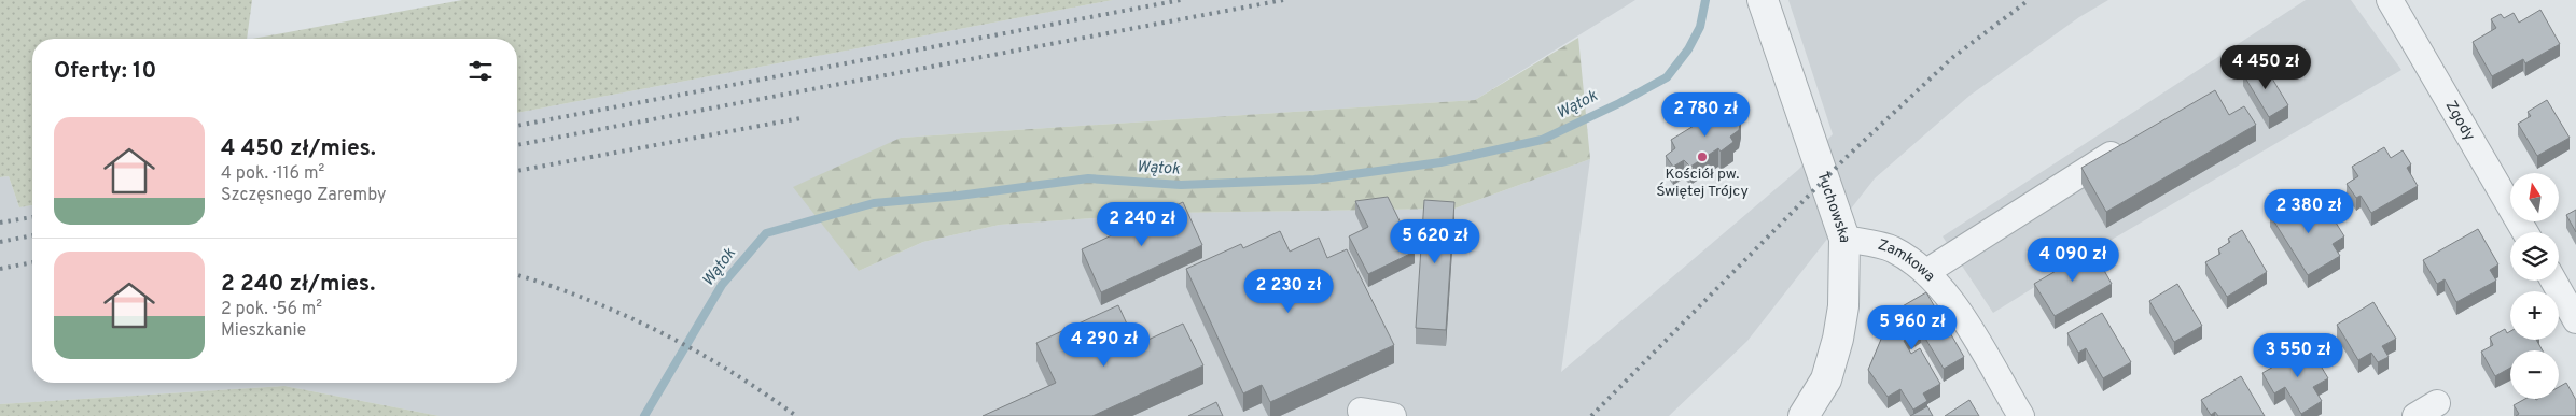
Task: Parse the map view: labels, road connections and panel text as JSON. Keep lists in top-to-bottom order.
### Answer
{
  "streets": {
    "street": ["Zgody", "Tuchowska", "Zamkowa"]
  },
  "crossings": [
    ["Tuchowska", "Zamkowa"]
  ],
  "water": ["Wątok"],
  "places": ["Kościół pw. Świętej Trójcy"],
  "north": "top",
  "page": {
    "heading": "Oferty: 10",
    "price": [
      "4 450 zł",
      "2 780 zł",
      "2 380 zł",
      "2 240 zł",
      "5 620 zł",
      "4 090 zł",
      "2 230 zł",
      "5 960 zł",
      "4 290 zł",
      "3 550 zł"
    ],
    "list": [
      {
        "name": "4 450 zł/mies.",
        "note": "4 pok. · 116 m² · Szczęsnego Zaremby"
      },
      {
        "name": "2 240 zł/mies.",
        "note": "2 pok. · 56 m² · Mieszkanie"
      }
    ],
    "map_buttons": ["+", "−"]
  }
}
